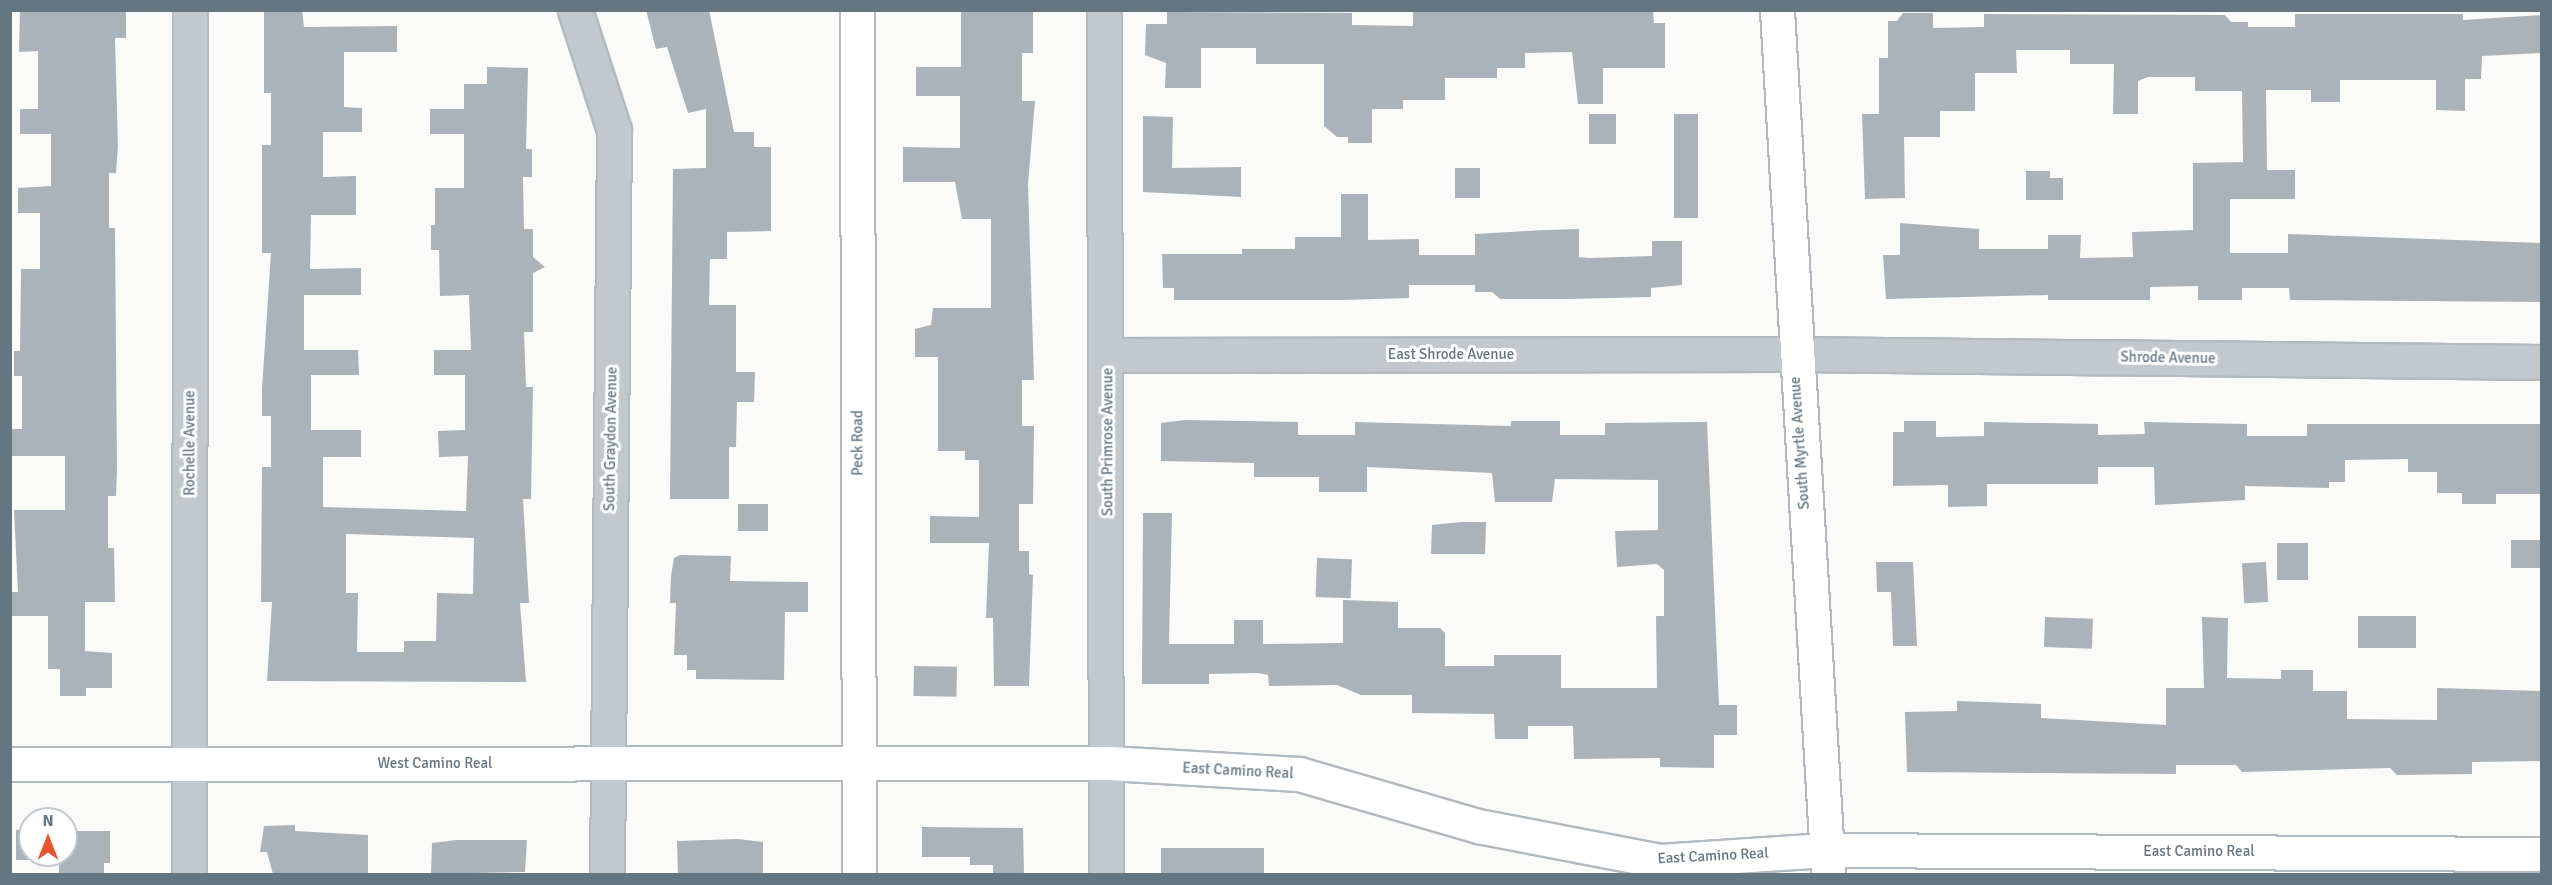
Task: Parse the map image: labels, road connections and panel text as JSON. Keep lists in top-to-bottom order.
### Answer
{
  "streets": {
    "street": [
      "East Shrode Avenue",
      "Shrode Avenue",
      "South Graydon Avenue",
      "South Primrose Avenue",
      "Rochelle Avenue",
      "Peck Road",
      "South Myrtle Avenue",
      "West Camino Real",
      "East Camino Real"
    ]
  },
  "crossings": [
    ["East Shrode Avenue", "Shrode Avenue"],
    ["East Shrode Avenue", "South Primrose Avenue"],
    ["East Shrode Avenue", "South Myrtle Avenue"],
    ["Shrode Avenue", "South Myrtle Avenue"],
    ["South Graydon Avenue", "West Camino Real"],
    ["South Primrose Avenue", "East Camino Real"],
    ["Rochelle Avenue", "West Camino Real"],
    ["Peck Road", "West Camino Real"],
    ["Peck Road", "East Camino Real"],
    ["South Myrtle Avenue", "East Camino Real"],
    ["West Camino Real", "East Camino Real"]
  ],
  "north": "top"
}
